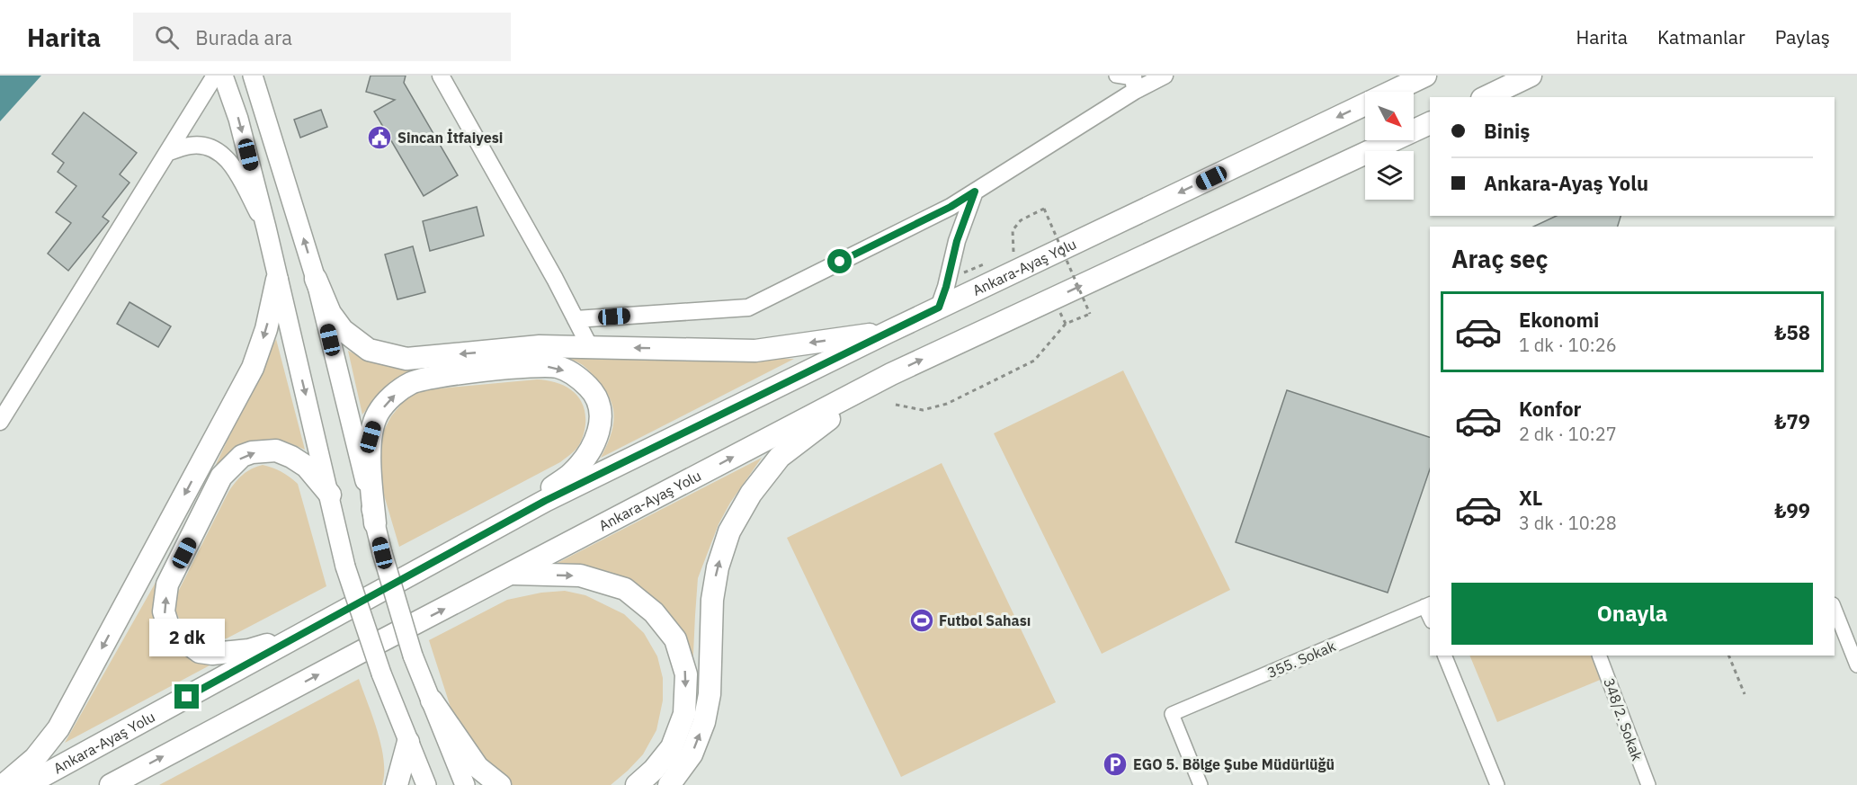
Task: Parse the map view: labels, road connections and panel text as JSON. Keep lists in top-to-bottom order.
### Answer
{
  "streets": {
    "highway": ["Ankara-Ayaş Yolu"],
    "street": ["355. Sokak", "348/2. Sokak"]
  },
  "places": {
    "public building": ["Sincan İtfaiyesi"],
    "sports": ["Futbol Sahası"],
    "parking": ["EGO 5. Bölge Şube Müdürlüğü"]
  },
  "north": "bottom right",
  "page": {
    "header": "Harita",
    "search": "Burada ara",
    "nav": ["Harita", "Katmanlar", "Paylaş"],
    "banner": ["Biniş", "Ankara-Ayaş Yolu"],
    "heading": "Araç seç",
    "list": [
      {
        "name": "Ekonomi",
        "note": "1 dk · 10:26",
        "value": "₺58"
      },
      {
        "name": "Konfor",
        "note": "2 dk · 10:27",
        "value": "₺79"
      },
      {
        "name": "XL",
        "note": "3 dk · 10:28",
        "value": "₺99"
      }
    ],
    "buttons": "Onayla",
    "bubble": "2 dk"
  }
}
